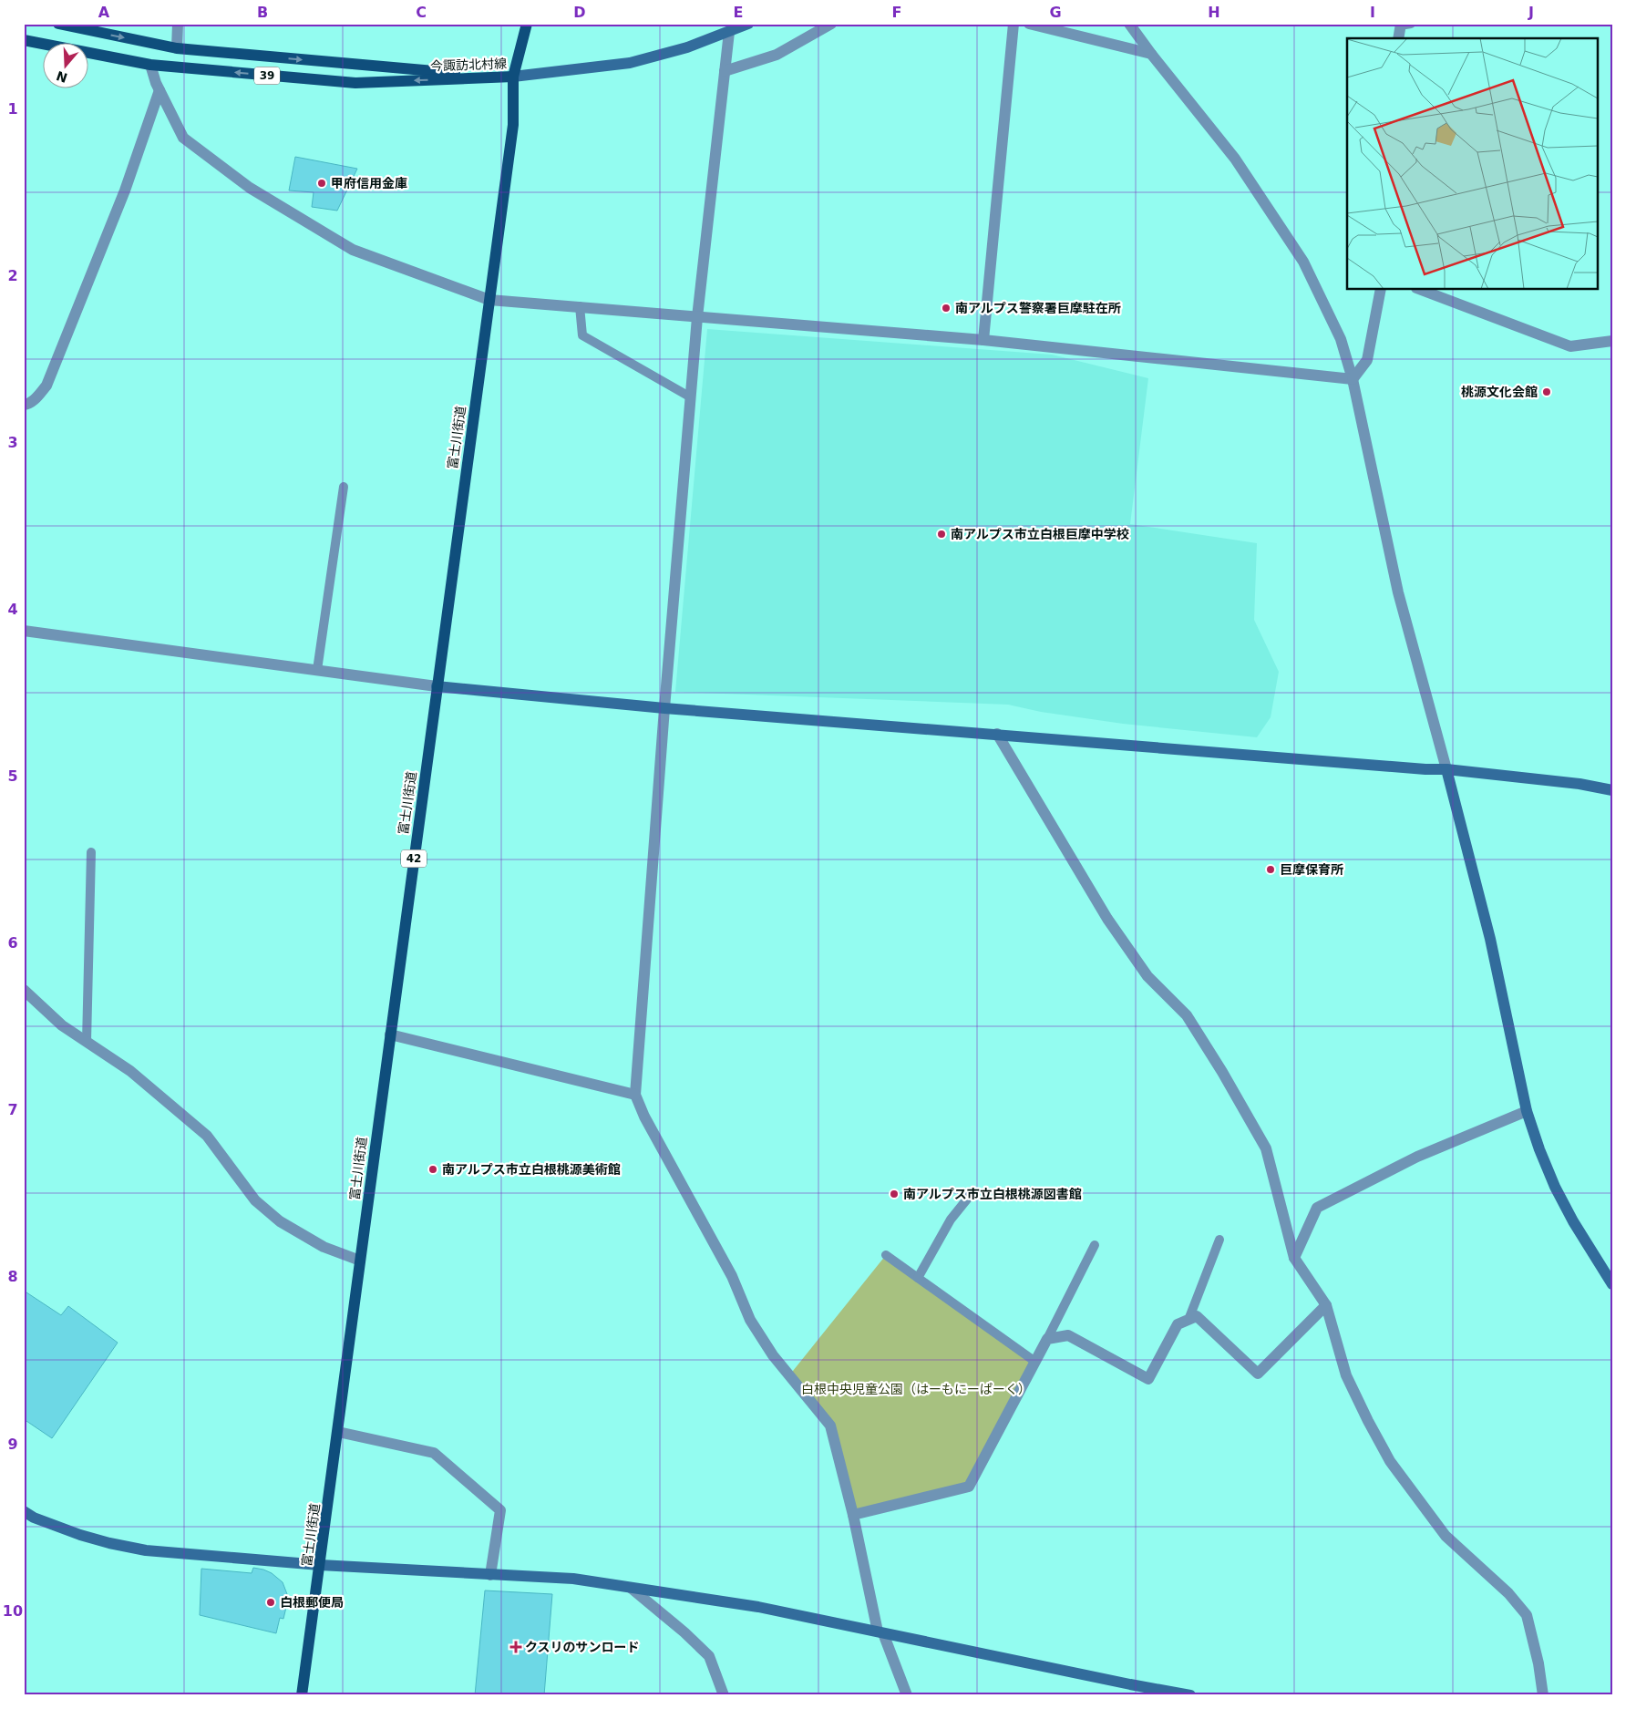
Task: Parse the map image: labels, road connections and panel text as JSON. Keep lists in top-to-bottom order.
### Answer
{
  "streets": {
    "main road": [
      "今諏訪北村線",
      "39",
      "富士川街道",
      "42"
    ]
  },
  "crossings": [
    ["今諏訪北村線", "富士川街道"]
  ],
  "parks": ["白根中央児童公園（はーもにーぱーく）"],
  "places": {
    "other": [
      "甲府信用金庫",
      "南アルプス警察署巨摩駐在所",
      "桃源文化会館",
      "南アルプス市立白根巨摩中学校",
      "巨摩保育所",
      "南アルプス市立白根桃源美術館",
      "南アルプス市立白根桃源図書館",
      "白根郵便局"
    ],
    "health": ["クスリのサンロード"]
  },
  "north": "bottom",
  "grid": {
    "columns": [
      "A",
      "B",
      "C",
      "D",
      "E",
      "F",
      "G",
      "H",
      "I",
      "J"
    ],
    "rows": [
      "1",
      "2",
      "3",
      "4",
      "5",
      "6",
      "7",
      "8",
      "9",
      "10"
    ]
  }
}
